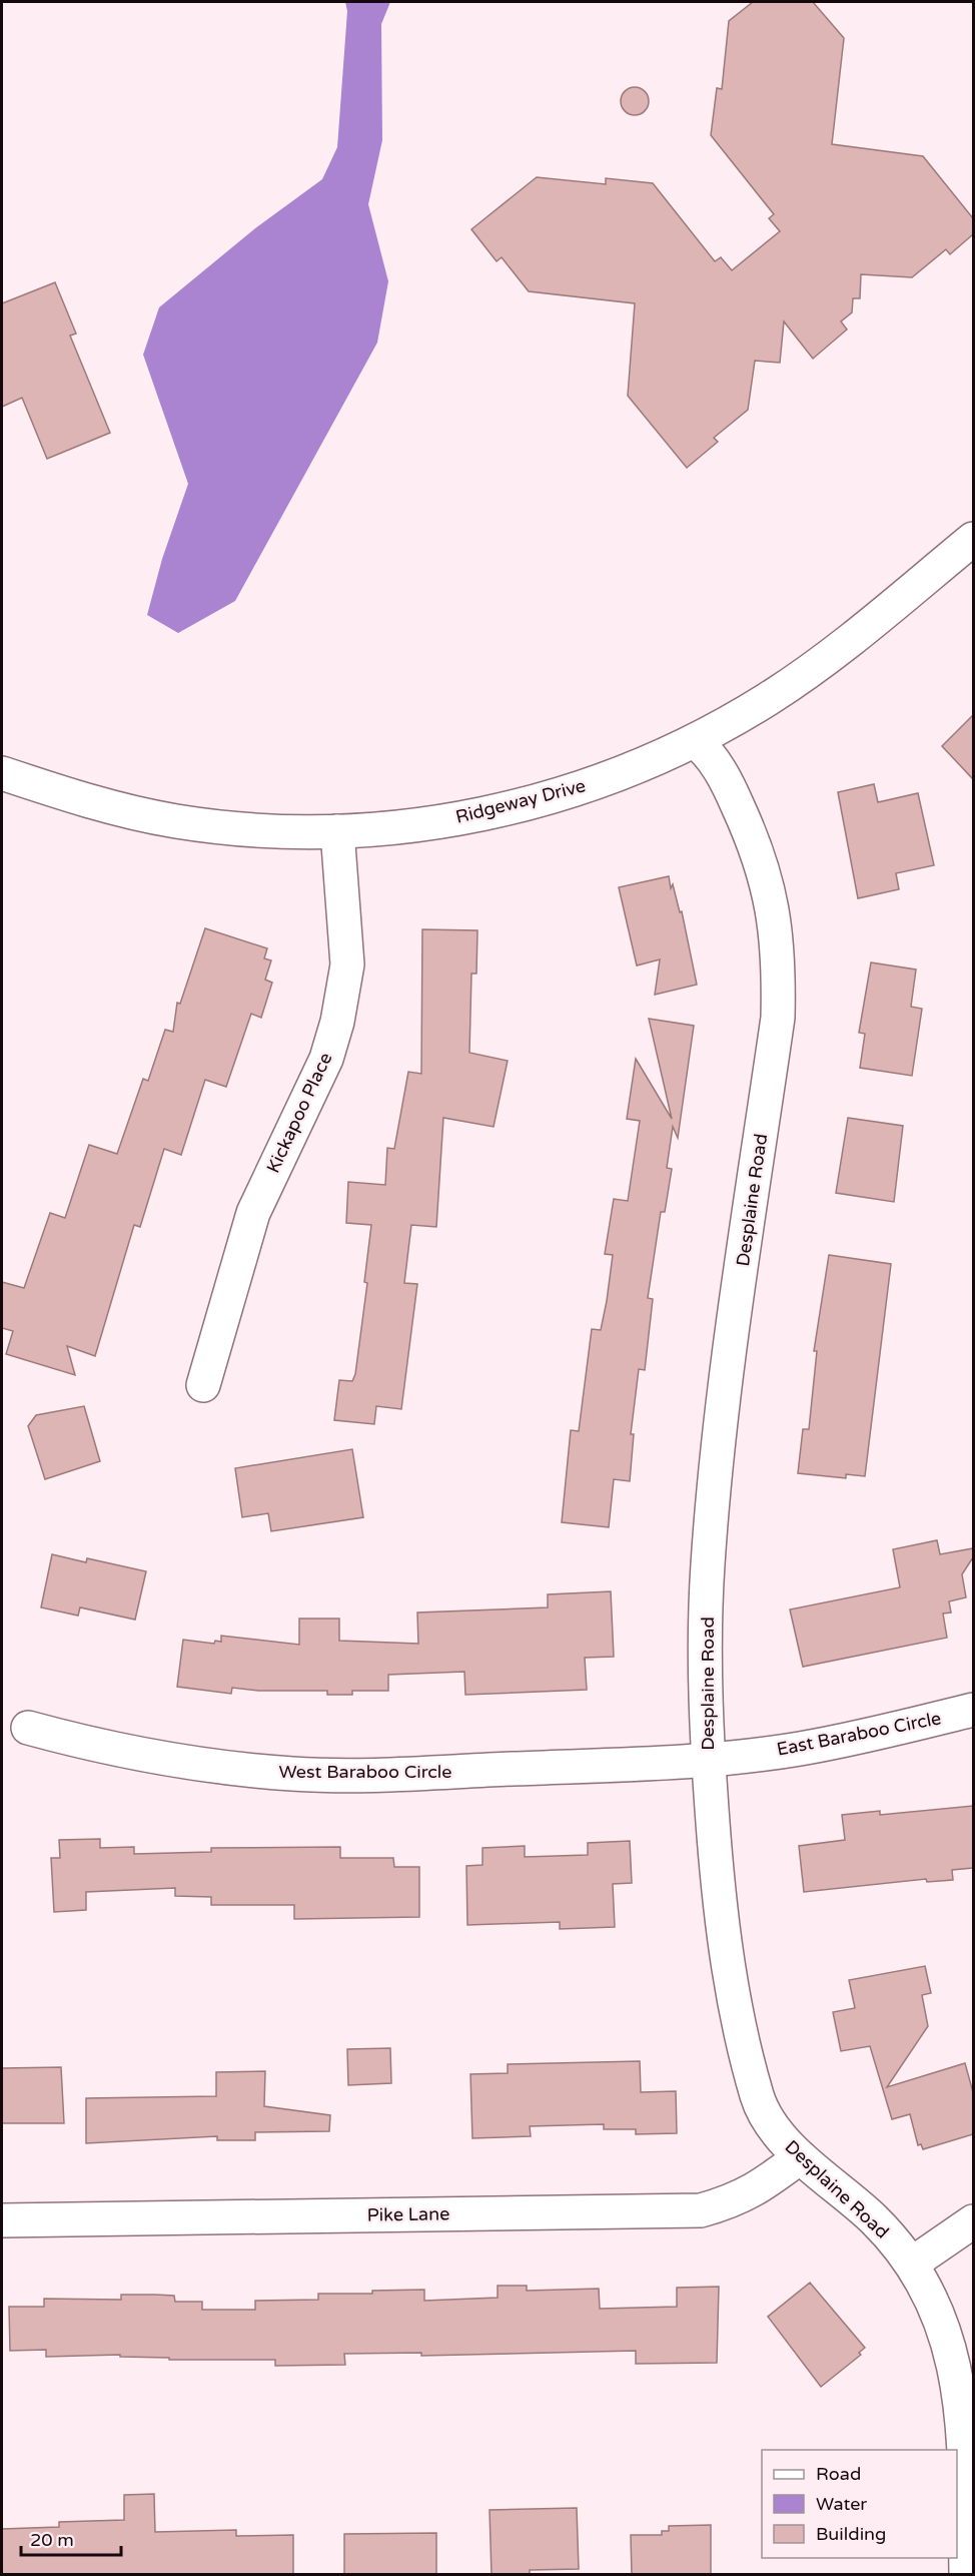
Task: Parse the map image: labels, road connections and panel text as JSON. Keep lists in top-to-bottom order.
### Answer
{
  "streets": {
    "street": [
      "Ridgeway Drive",
      "Kickapoo Place",
      "Desplaine Road",
      "East Baraboo Circle",
      "West Baraboo Circle",
      "Pike Lane"
    ]
  },
  "crossings": [
    ["Ridgeway Drive", "Kickapoo Place"],
    ["Ridgeway Drive", "Desplaine Road"],
    ["Desplaine Road", "East Baraboo Circle"],
    ["Desplaine Road", "West Baraboo Circle"],
    ["Desplaine Road", "Pike Lane"],
    ["East Baraboo Circle", "West Baraboo Circle"]
  ],
  "legend": ["Road", "Water", "Building"],
  "scale_bar": "20 m"
}
